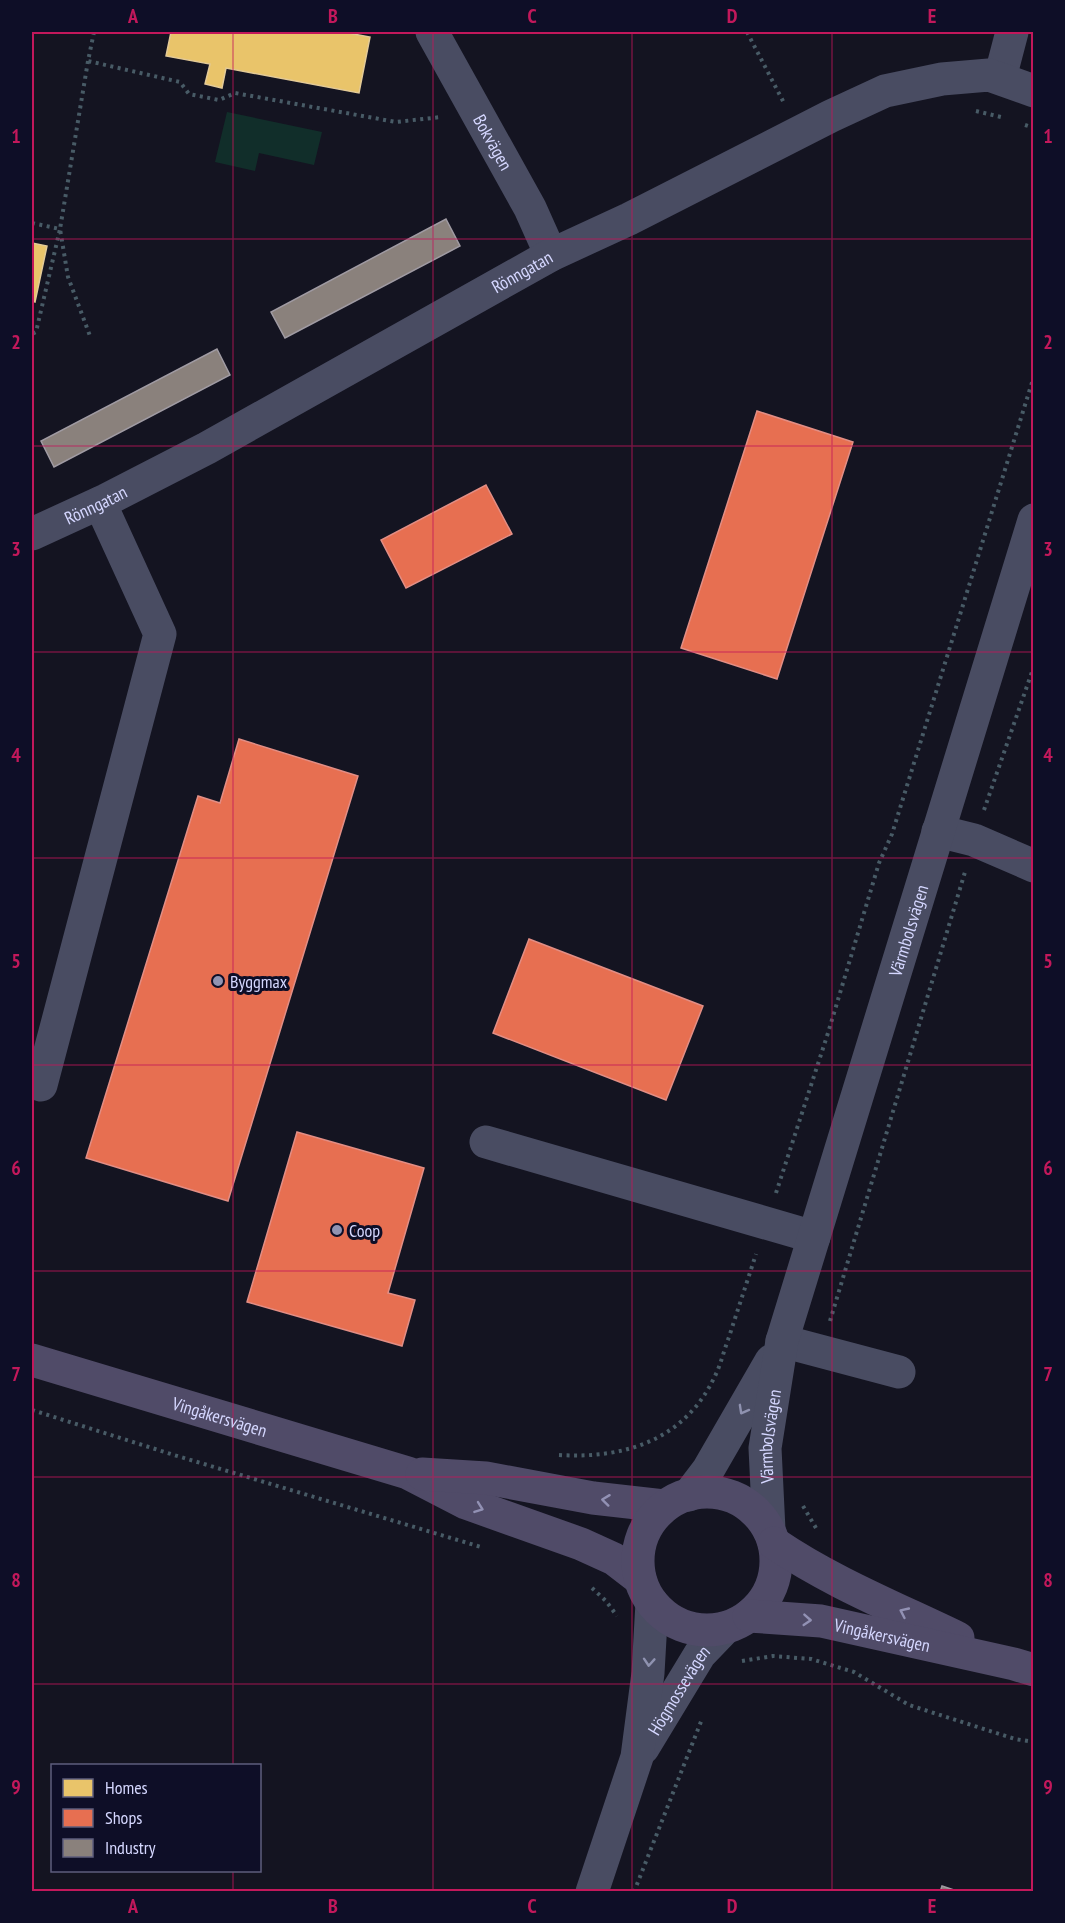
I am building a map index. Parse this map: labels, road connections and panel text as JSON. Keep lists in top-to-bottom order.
{
  "streets": {
    "main road": ["Vingåkersvägen"],
    "street": [
      "Bokvägen",
      "Rönngatan",
      "Värmbolsvägen",
      "Högmossevägen"
    ]
  },
  "crossings": [
    ["Bokvägen", "Rönngatan"],
    ["Värmbolsvägen", "Vingåkersvägen"],
    ["Värmbolsvägen", "Högmossevägen"],
    ["Vingåkersvägen", "Högmossevägen"]
  ],
  "places": ["Byggmax", "Coop"],
  "legend": ["Homes", "Shops", "Industry"],
  "grid": {
    "columns": [
      "A",
      "B",
      "C",
      "D",
      "E"
    ],
    "rows": [
      "1",
      "2",
      "3",
      "4",
      "5",
      "6",
      "7",
      "8",
      "9"
    ]
  }
}
